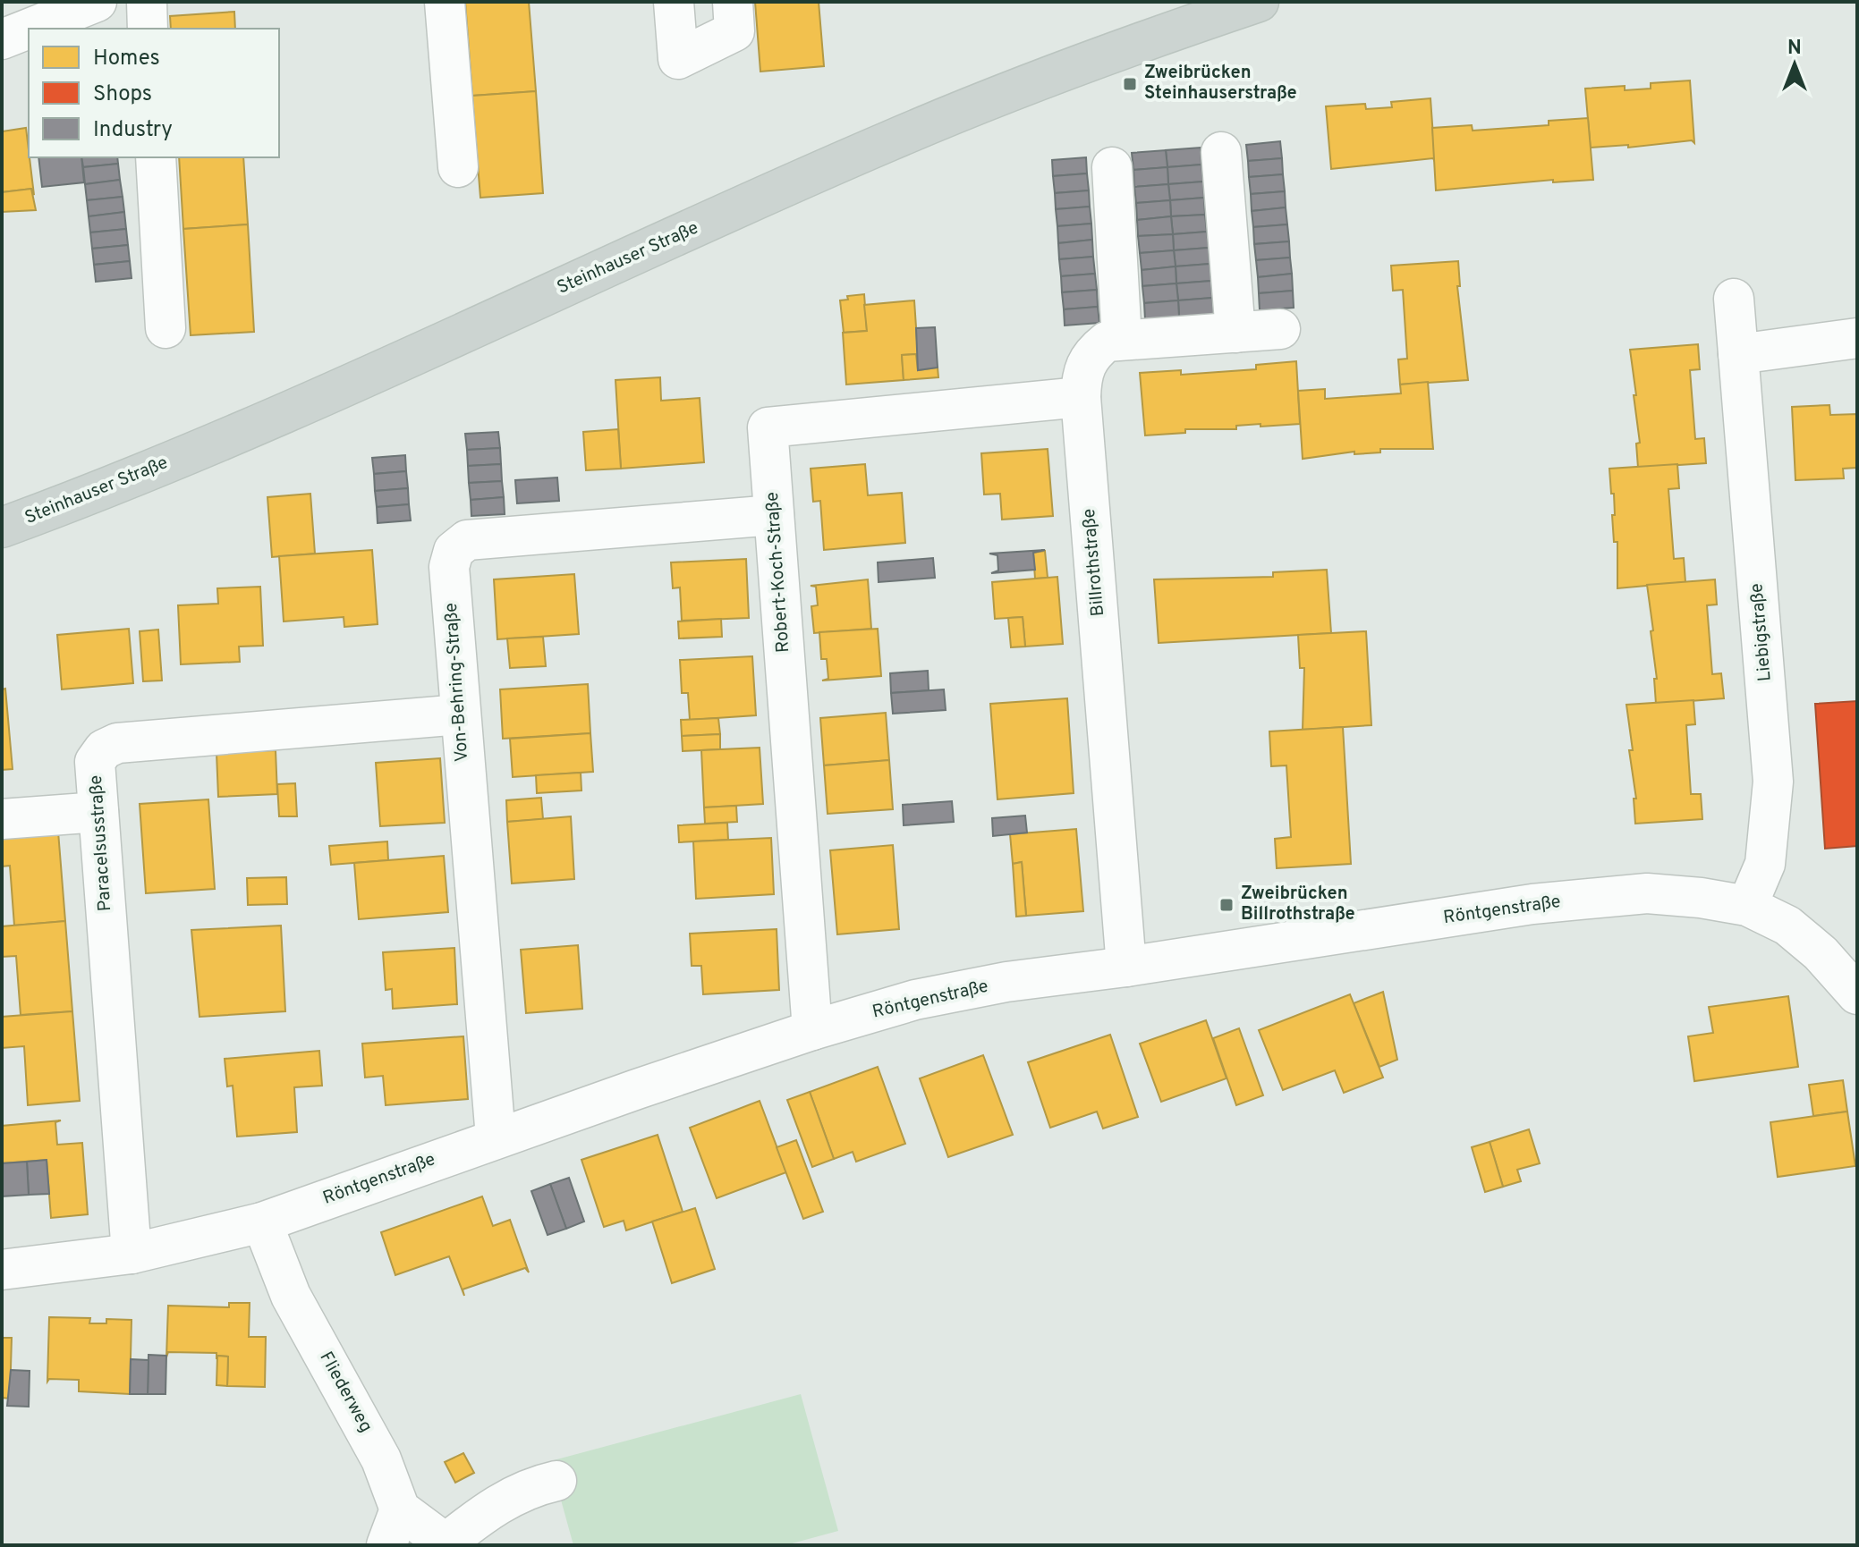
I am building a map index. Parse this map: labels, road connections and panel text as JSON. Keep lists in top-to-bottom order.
{
  "streets": {
    "main road": ["Steinhauser Straße"],
    "street": [
      "Billrothstraße",
      "Robert-Koch-Straße",
      "Liebigstraße",
      "Von-Behring-Straße",
      "Paracelsusstraße",
      "Röntgenstraße",
      "Fliederweg"
    ]
  },
  "crossings": [
    ["Billrothstraße", "Robert-Koch-Straße"],
    ["Billrothstraße", "Röntgenstraße"],
    ["Robert-Koch-Straße", "Von-Behring-Straße"],
    ["Robert-Koch-Straße", "Röntgenstraße"],
    ["Liebigstraße", "Röntgenstraße"],
    ["Von-Behring-Straße", "Paracelsusstraße"],
    ["Von-Behring-Straße", "Röntgenstraße"],
    ["Paracelsusstraße", "Röntgenstraße"],
    ["Röntgenstraße", "Fliederweg"]
  ],
  "places": {
    "transit": ["Zweibrücken Steinhauserstraße", "Zweibrücken Billrothstraße"]
  },
  "legend": ["Homes", "Shops", "Industry"],
  "north": "top"
}
